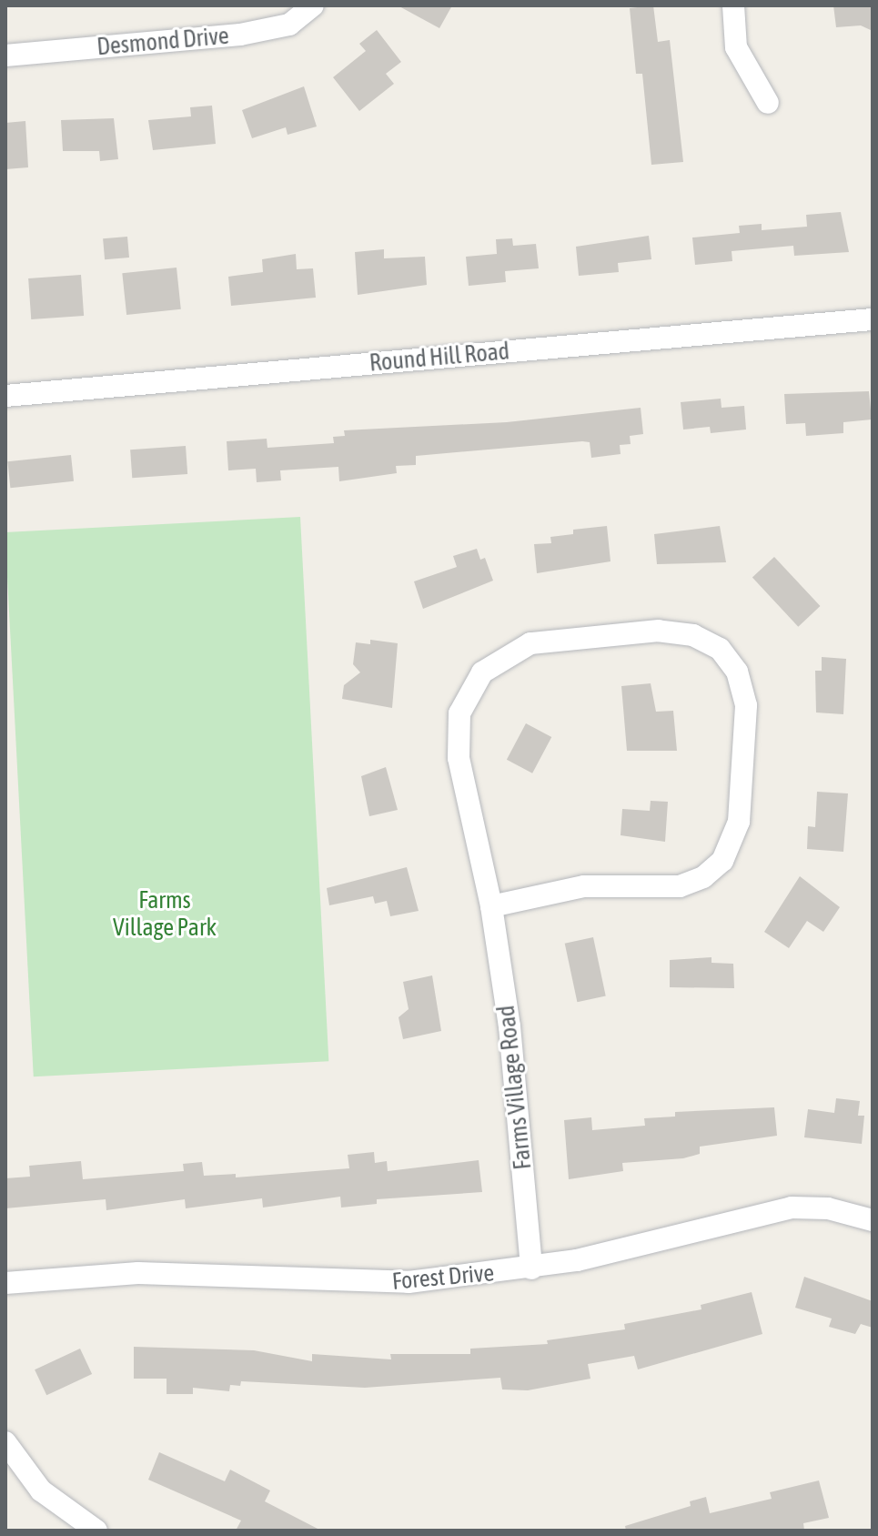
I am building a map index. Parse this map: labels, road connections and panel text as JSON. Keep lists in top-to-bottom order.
{
  "streets": {
    "street": [
      "Desmond Drive",
      "Round Hill Road",
      "Farms Village Road",
      "Forest Drive"
    ]
  },
  "crossings": [
    ["Farms Village Road", "Forest Drive"]
  ],
  "parks": ["Farms Village Park"]
}
